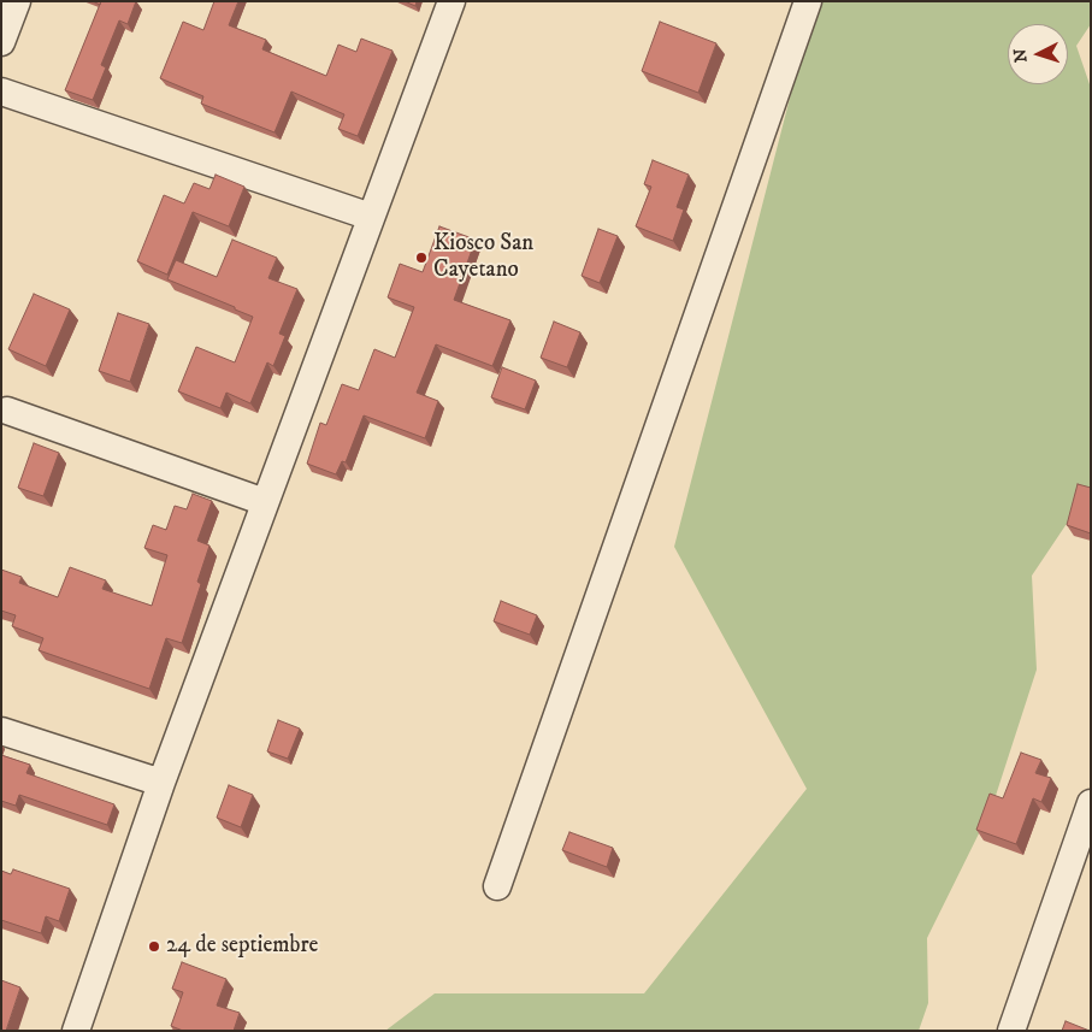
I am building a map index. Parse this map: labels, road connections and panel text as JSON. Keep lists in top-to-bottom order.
{
  "places": ["Kiosco San Cayetano", "24 de septiembre"],
  "north": "left"
}
